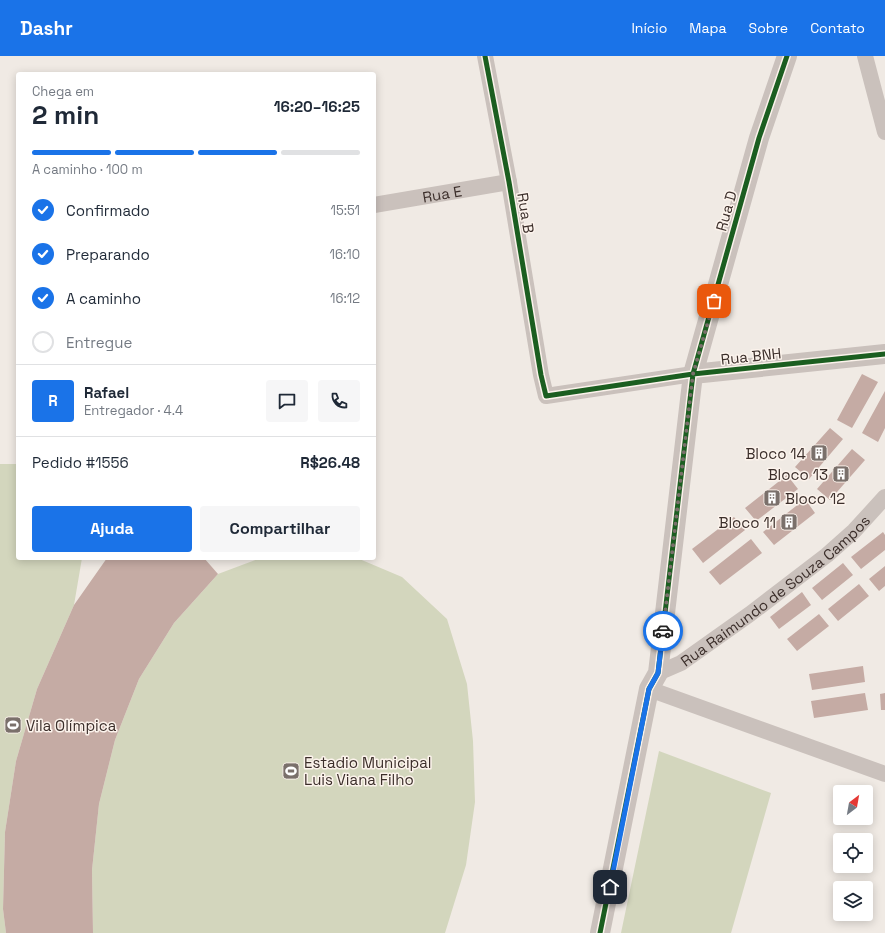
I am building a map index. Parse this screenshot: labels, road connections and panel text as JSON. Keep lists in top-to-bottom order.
{
  "streets": {
    "street": [
      "Rua E",
      "Rua D",
      "Rua B",
      "Rua BNH",
      "Rua Raimundo de Souza Campos"
    ]
  },
  "crossings": [
    ["Rua E", "Rua B"],
    ["Rua D", "Rua BNH"],
    ["Rua D", "Rua Raimundo de Souza Campos"],
    ["Rua B", "Rua BNH"]
  ],
  "places": {
    "building": [
      "Bloco 14",
      "Bloco 13",
      "Bloco 12",
      "Bloco 11"
    ],
    "sports": ["Vila Olímpica", "Estadio Municipal Luis Viana Filho"]
  },
  "north": "top right",
  "page": {
    "header": "Dashr",
    "nav": [
      "Início",
      "Mapa",
      "Sobre",
      "Contato"
    ],
    "heading": ["2 min", "Chega em", "16:20–16:25"],
    "panel": [
      "Rafael",
      "Entregador · 4.4",
      "Pedido #1556",
      "R$26.48"
    ],
    "bar": "A caminho · 100 m",
    "list": [
      ["Confirmado", "15:51"],
      ["Preparando", "16:10"],
      ["A caminho", "16:12"],
      "Entregue"
    ],
    "round": "R",
    "buttons": ["Ajuda", "Compartilhar"]
  }
}
